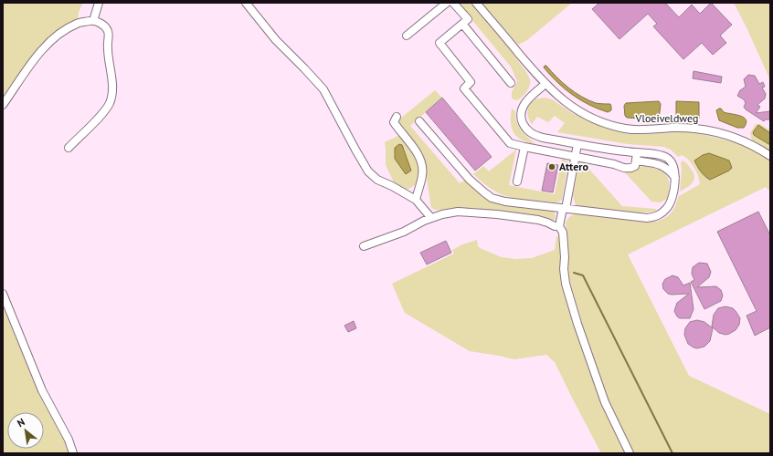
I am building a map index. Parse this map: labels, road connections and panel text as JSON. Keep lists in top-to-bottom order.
{
  "streets": {
    "street": ["Vloeiveldweg"]
  },
  "places": ["Attero"],
  "north": "top left"
}
